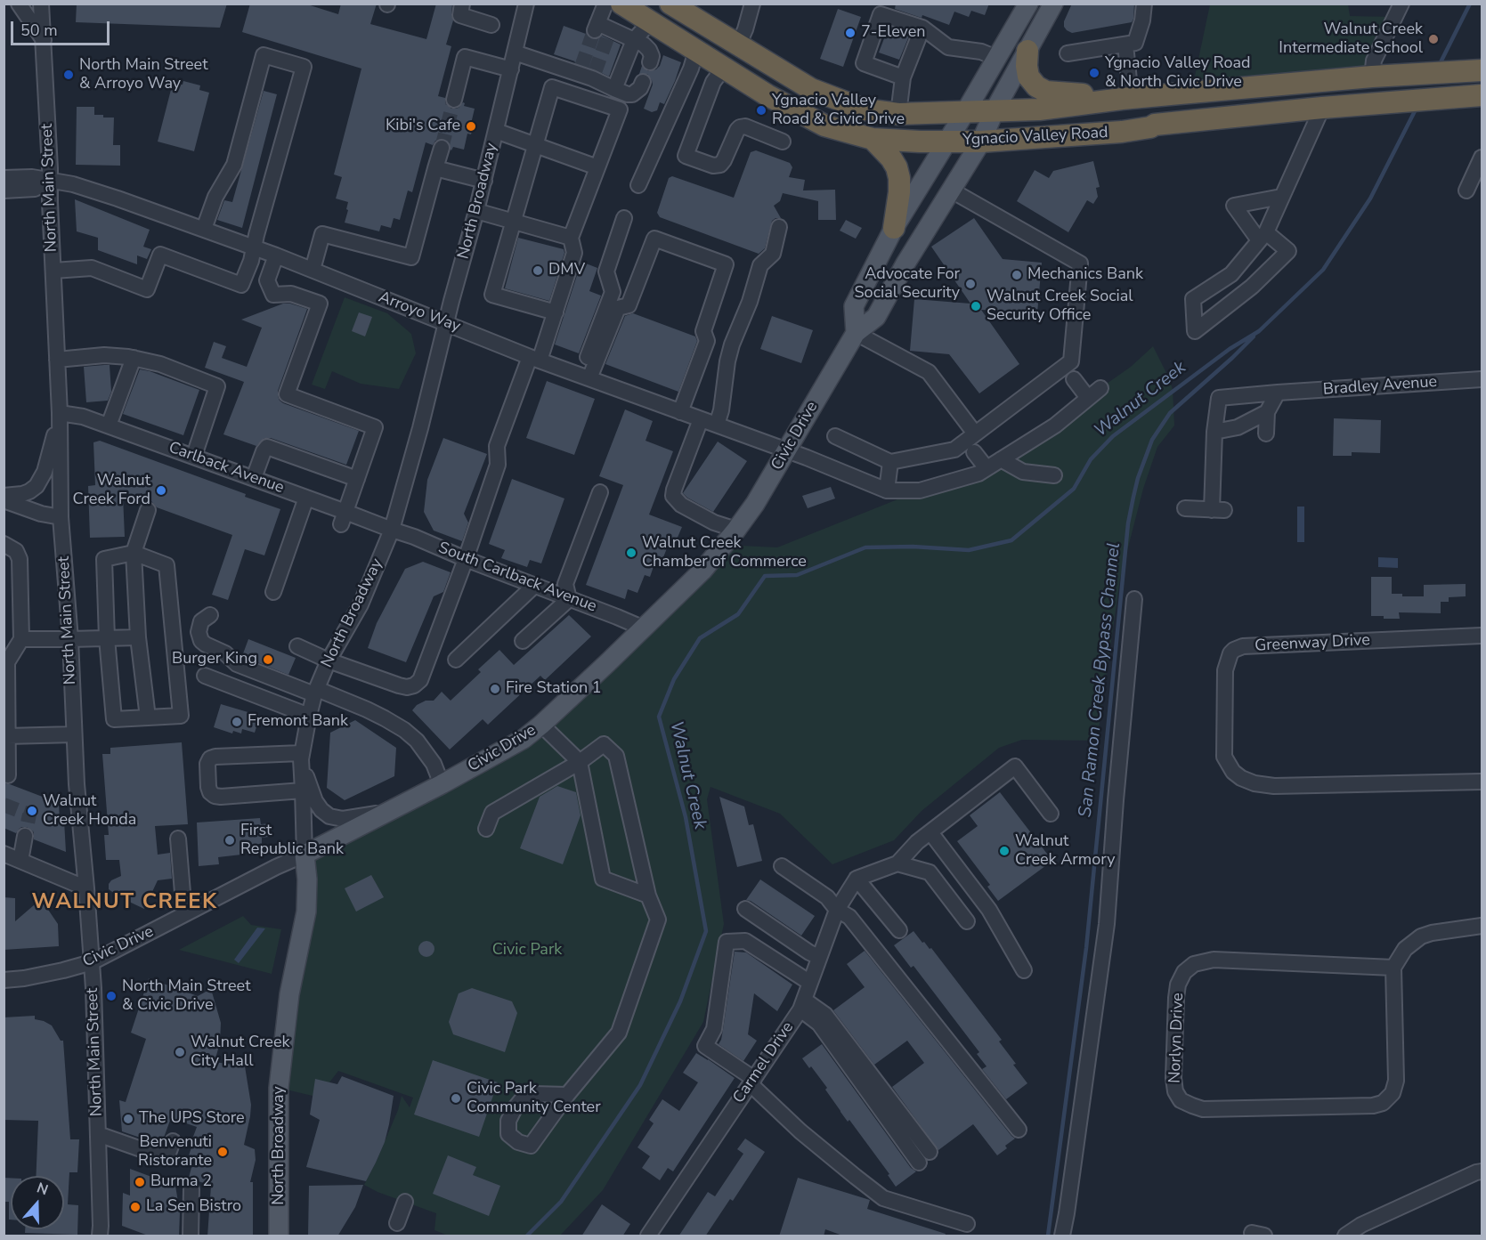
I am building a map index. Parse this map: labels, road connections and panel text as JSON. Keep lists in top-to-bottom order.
{
  "streets": {
    "highway": ["Ygnacio Valley Road"],
    "main road": ["North Broadway", "Civic Drive"],
    "street": [
      "North Main Street",
      "Arroyo Way",
      "Bradley Avenue",
      "Carlback Avenue",
      "South Carlback Avenue",
      "Greenway Drive",
      "Norlyn Drive",
      "Carmel Drive"
    ]
  },
  "crossings": [
    ["Ygnacio Valley Road", "Civic Drive"],
    ["North Main Street", "Arroyo Way"],
    ["North Main Street", "Civic Drive"],
    ["North Main Street", "Carlback Avenue"],
    ["North Broadway", "Arroyo Way"],
    ["North Broadway", "Civic Drive"],
    ["North Broadway", "Carlback Avenue"],
    ["North Broadway", "South Carlback Avenue"],
    ["Arroyo Way", "Civic Drive"],
    ["Civic Drive", "South Carlback Avenue"],
    ["Carlback Avenue", "South Carlback Avenue"]
  ],
  "districts": ["WALNUT CREEK"],
  "water": ["Walnut Creek", "San Ramon Creek Bypass Channel"],
  "parks": ["Civic Park"],
  "places": [
    "7-Eleven",
    "Walnut Creek Intermediate School",
    "Ygnacio Valley Road & North Civic Drive",
    "North Main Street & Arroyo Way",
    "Ygnacio Valley Road & Civic Drive",
    "Kibi's Cafe",
    "DMV",
    "Mechanics Bank",
    "Advocate For Social Security",
    "Walnut Creek Social Security Office",
    "Walnut Creek Ford",
    "Walnut Creek Chamber of Commerce",
    "Burger King",
    "Fire Station 1",
    "Fremont Bank",
    "Walnut Creek Honda",
    "First Republic Bank",
    "Walnut Creek Armory",
    "North Main Street & Civic Drive",
    "Walnut Creek City Hall",
    "Civic Park Community Center",
    "The UPS Store",
    "Benvenuti Ristorante",
    "Burma 2",
    "La Sen Bistro"
  ],
  "scale_bar": "50 m",
  "north": "top"
}
